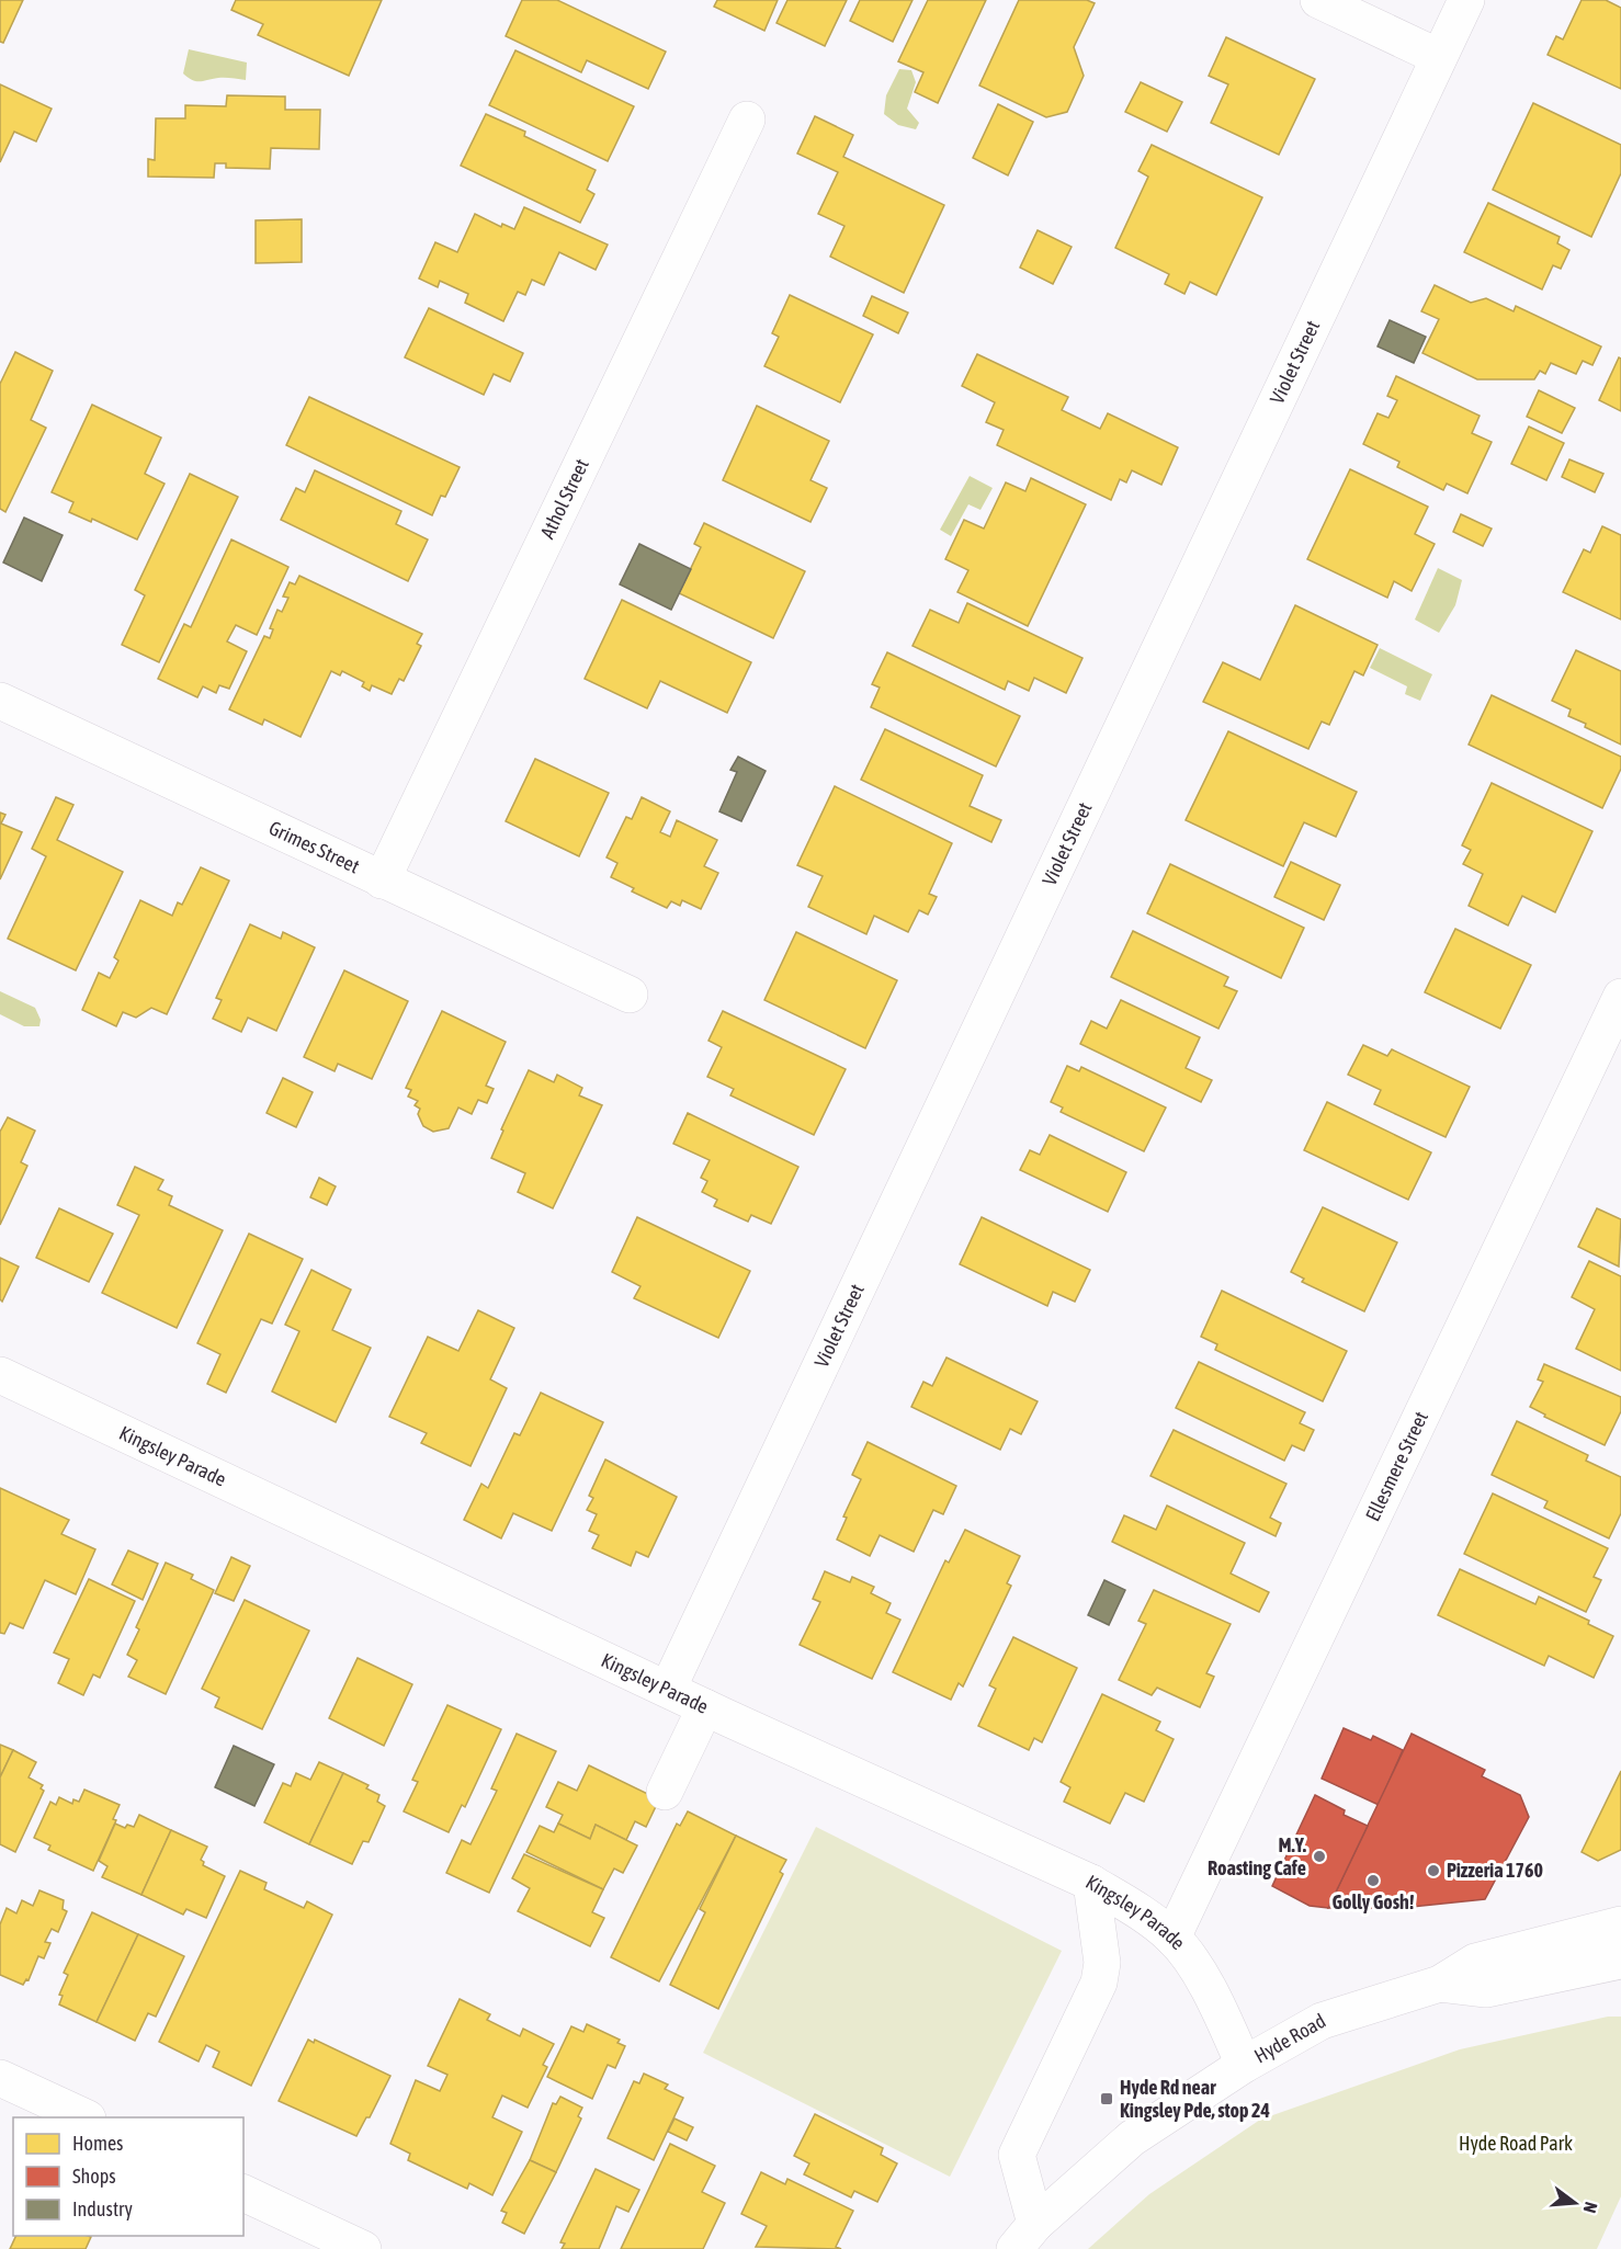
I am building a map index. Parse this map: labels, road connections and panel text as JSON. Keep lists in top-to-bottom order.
{
  "streets": {
    "street": [
      "Violet Street",
      "Athol Street",
      "Grimes Street",
      "Kingsley Parade",
      "Ellesmere Street",
      "Hyde Road"
    ]
  },
  "crossings": [
    ["Violet Street", "Kingsley Parade"],
    ["Athol Street", "Grimes Street"],
    ["Kingsley Parade", "Ellesmere Street"],
    ["Kingsley Parade", "Hyde Road"]
  ],
  "parks": ["Hyde Road Park"],
  "places": {
    "other": ["M.Y. Roasting Cafe", "Pizzeria 1760", "Golly Gosh!"],
    "transit": ["Hyde Rd near Kingsley Pde, stop 24"]
  },
  "legend": ["Homes", "Shops", "Industry"],
  "north": "right"
}
